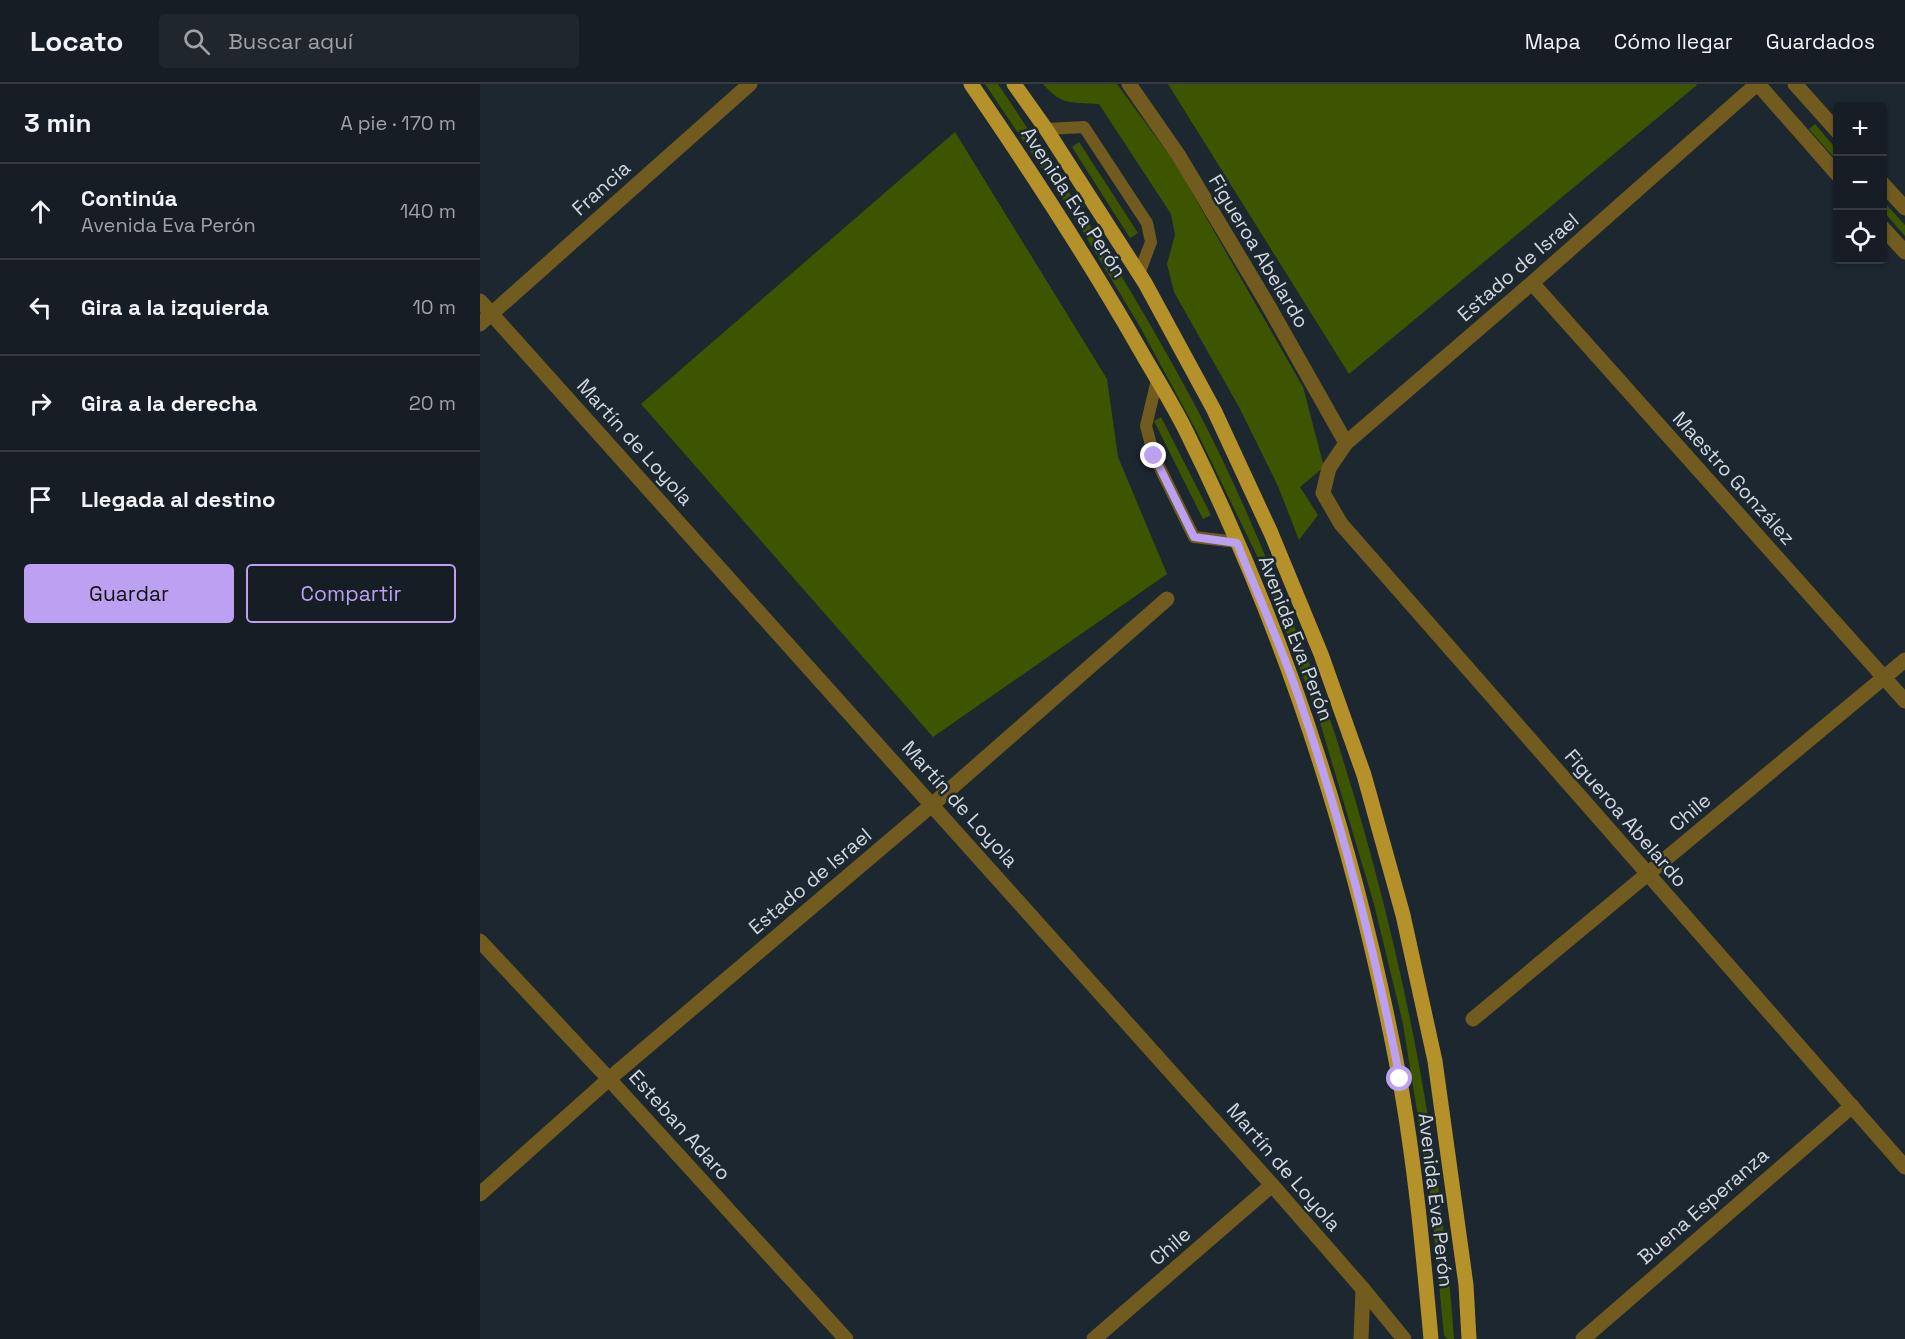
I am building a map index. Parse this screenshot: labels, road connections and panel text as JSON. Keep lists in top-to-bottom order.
{
  "streets": {
    "main road": ["Avenida Eva Perón"],
    "street": [
      "Francia",
      "Figueroa Abelardo",
      "Estado de Israel",
      "Martín de Loyola",
      "Maestro González",
      "Chile",
      "Esteban Adaro",
      "Buena Esperanza"
    ]
  },
  "crossings": [
    ["Francia", "Martín de Loyola"],
    ["Figueroa Abelardo", "Estado de Israel"],
    ["Figueroa Abelardo", "Chile"],
    ["Figueroa Abelardo", "Buena Esperanza"],
    ["Estado de Israel", "Martín de Loyola"],
    ["Estado de Israel", "Maestro González"],
    ["Estado de Israel", "Esteban Adaro"],
    ["Martín de Loyola", "Chile"],
    ["Maestro González", "Chile"]
  ],
  "page": {
    "header": "Locato",
    "search": "Buscar aquí",
    "nav": ["Mapa", "Cómo llegar", "Guardados"],
    "heading": ["3 min", "A pie · 170 m"],
    "map_buttons": ["+", "−"],
    "list": [
      ["Continúa", "Avenida Eva Perón", "140 m"],
      ["Gira a la izquierda", "10 m"],
      ["Gira a la derecha", "20 m"],
      "Llegada al destino"
    ],
    "buttons": ["Guardar", "Compartir"]
  }
}
